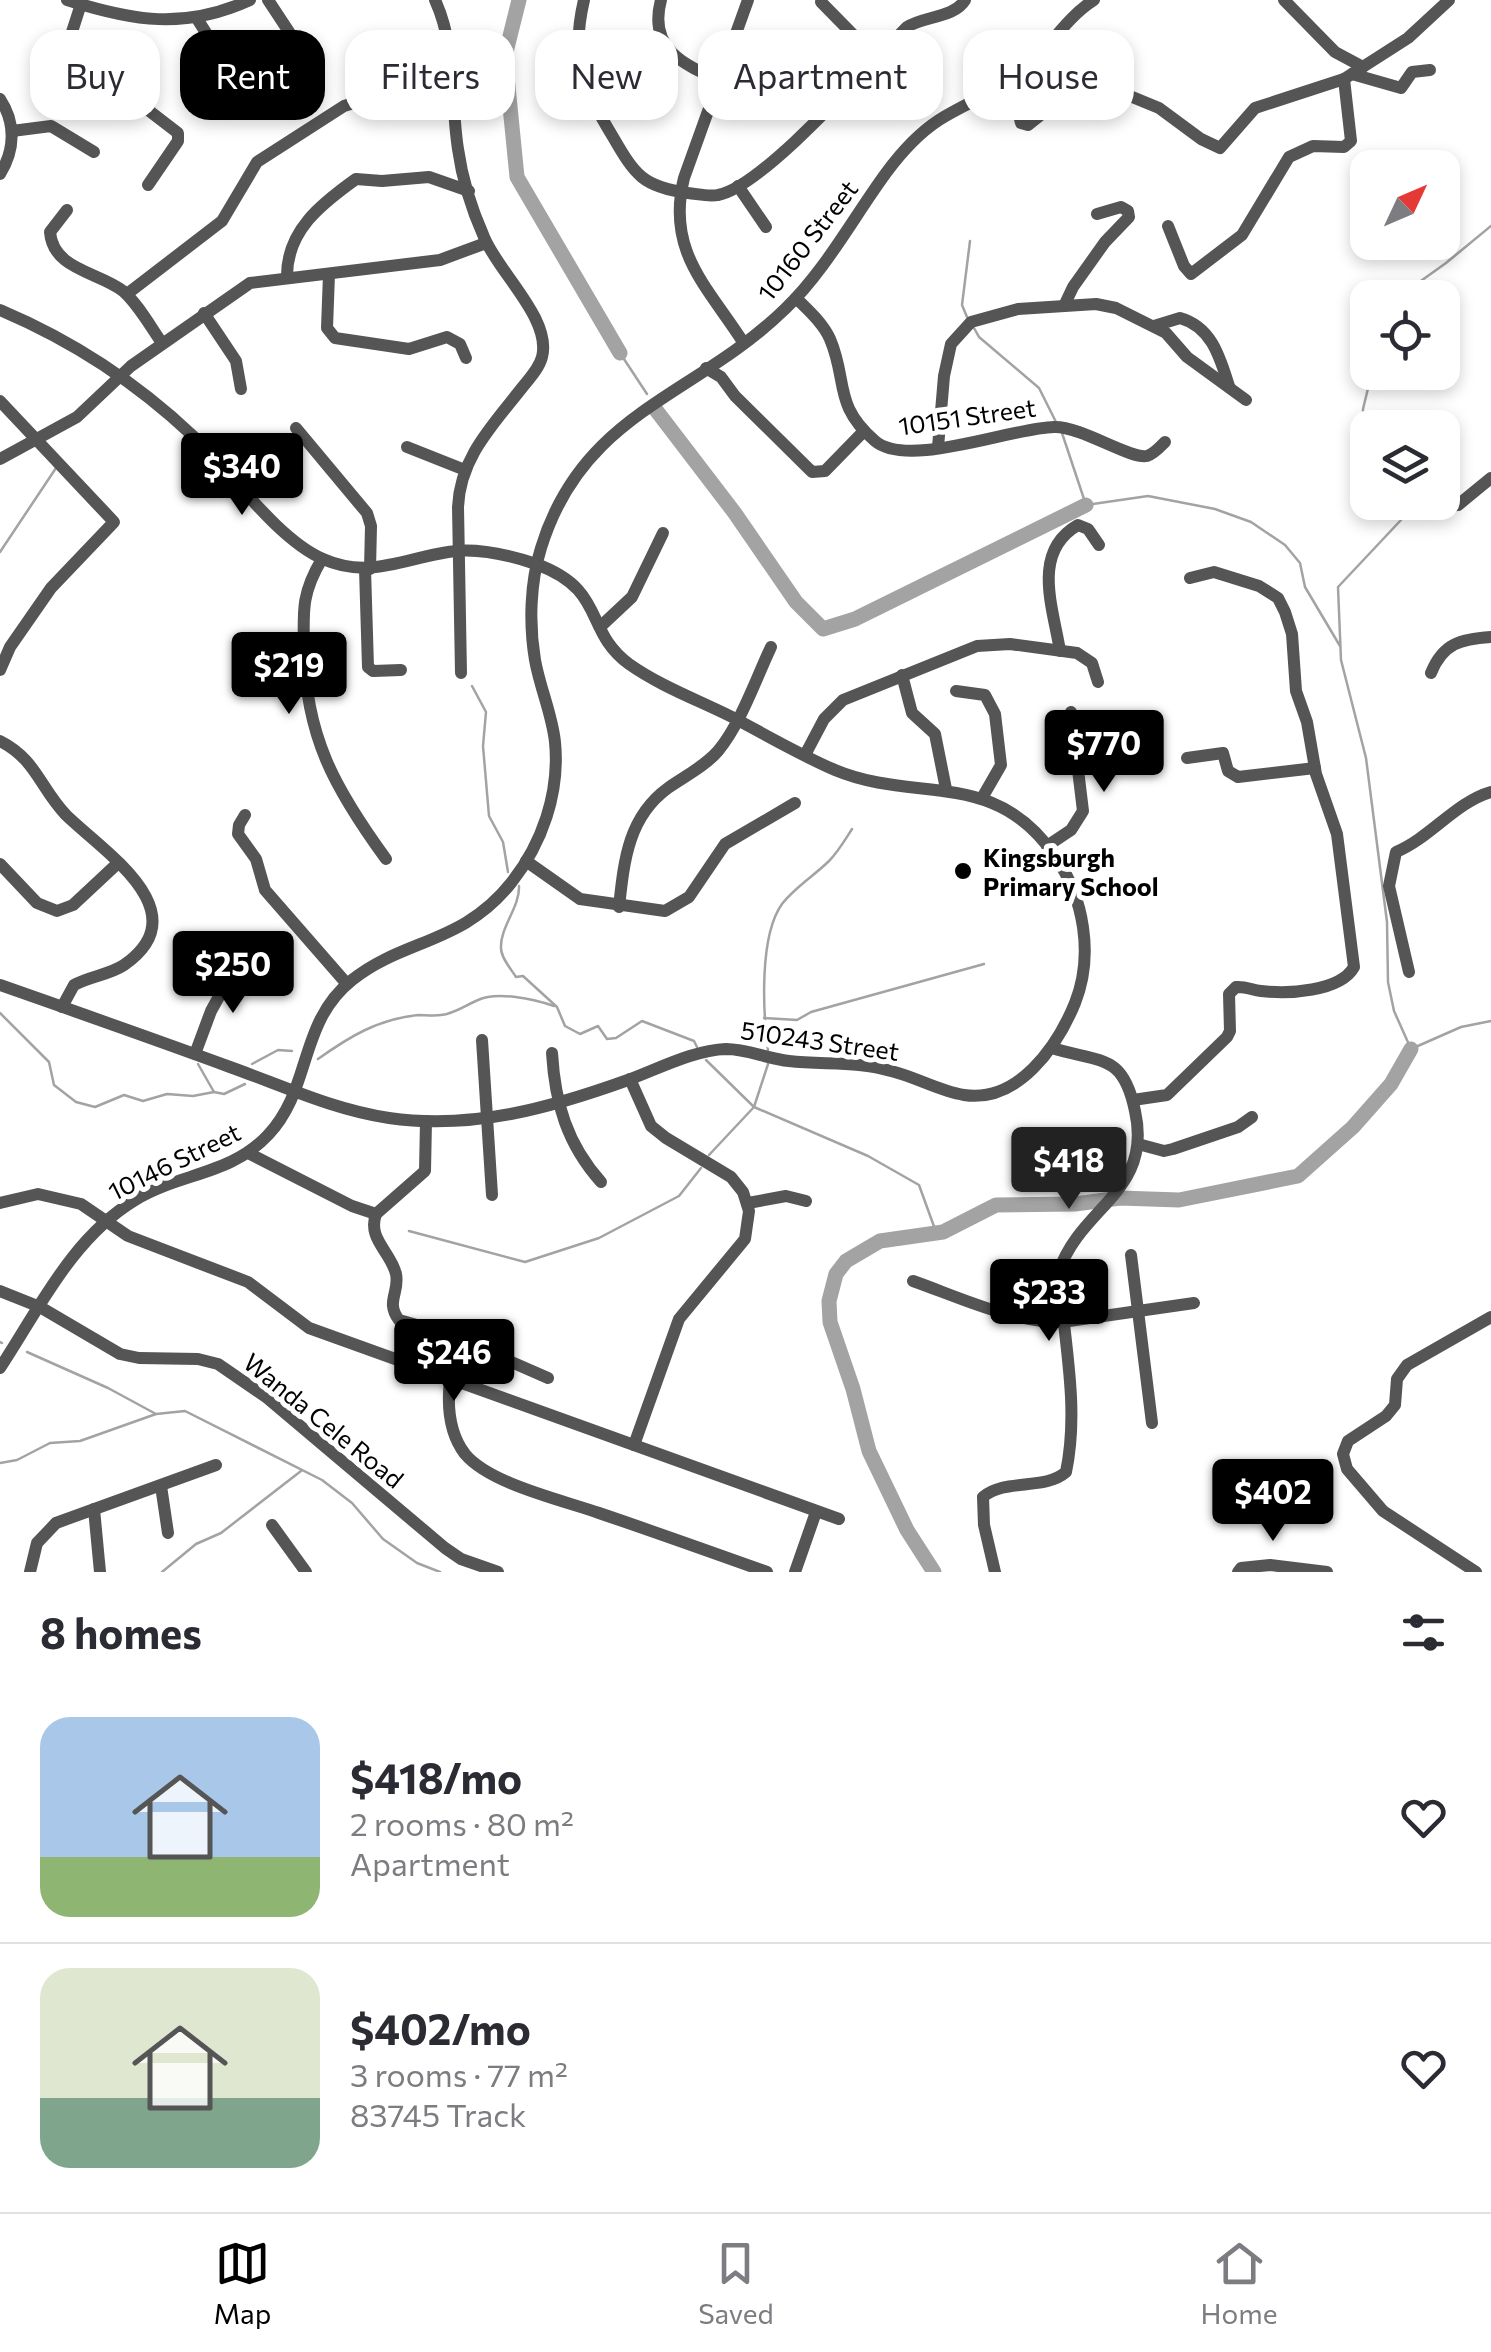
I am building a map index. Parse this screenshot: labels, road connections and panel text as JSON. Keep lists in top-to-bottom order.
{
  "streets": {
    "street": [
      "10160 Street",
      "10151 Street",
      "510243 Street",
      "10146 Street",
      "Wanda Cele Road"
    ]
  },
  "crossings": [
    ["10160 Street", "10151 Street"],
    ["10160 Street", "510243 Street"],
    ["10160 Street", "10146 Street"],
    ["510243 Street", "10146 Street"],
    ["10146 Street", "Wanda Cele Road"]
  ],
  "places": ["Kingsburgh Primary School"],
  "north": "top right",
  "page": {
    "chip": [
      "Buy",
      "Rent",
      "Filters",
      "New",
      "Apartment",
      "House"
    ],
    "price": [
      "$340",
      "$219",
      "$770",
      "$250",
      "$418",
      "$233",
      "$246",
      "$402"
    ],
    "heading": "8 homes",
    "list": [
      {
        "name": "$418/mo",
        "note": "2 rooms · 80 m² · Apartment"
      },
      {
        "name": "$402/mo",
        "note": "3 rooms · 77 m² · 83745 Track"
      }
    ],
    "tabs": ["Map", "Saved", "Home"]
  }
}
